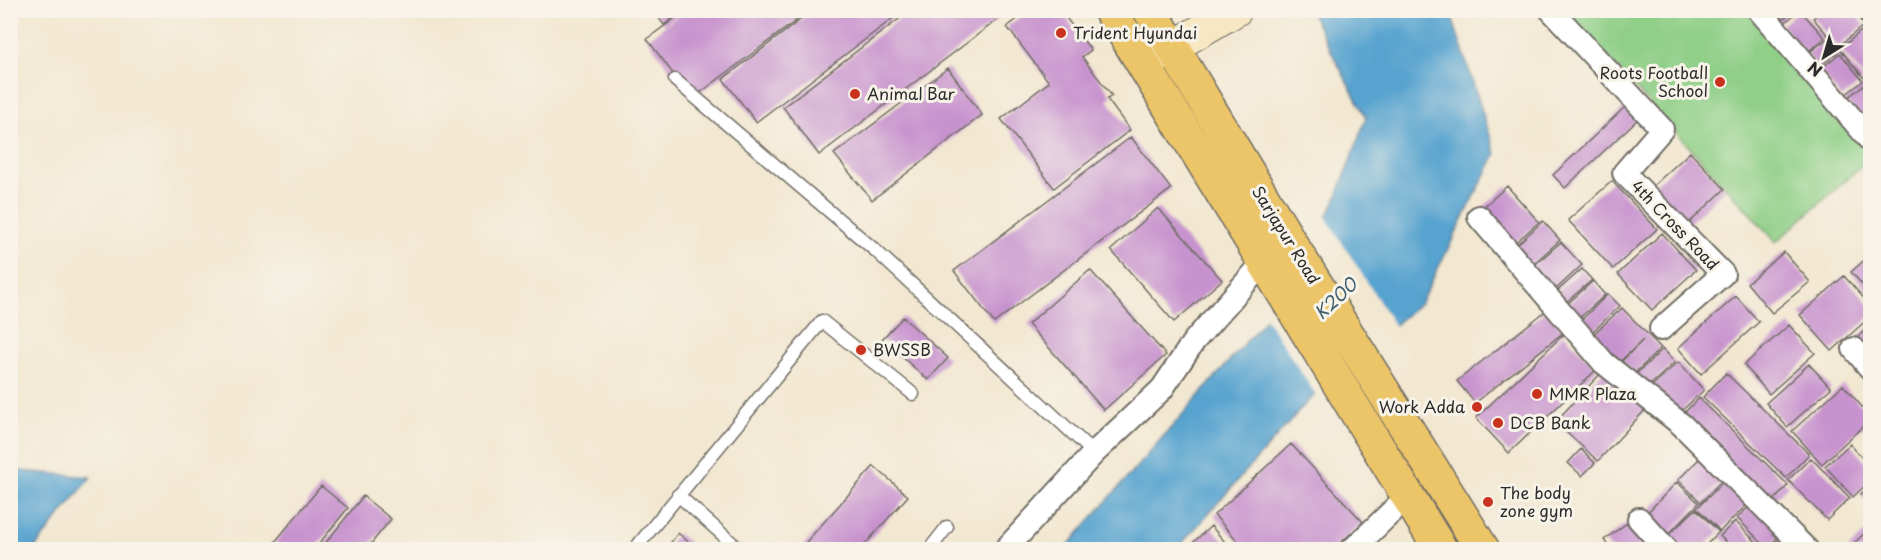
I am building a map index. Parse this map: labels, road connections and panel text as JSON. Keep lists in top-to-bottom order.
{
  "streets": {
    "main road": ["Sarjapur Road"],
    "street": ["4th Cross Road"]
  },
  "water": ["K200"],
  "places": [
    "Trident Hyundai",
    "Roots Football School",
    "Animal Bar",
    "BWSSB",
    "MMR Plaza",
    "Work Adda",
    "DCB Bank",
    "The body zone gym"
  ],
  "north": "bottom left"
}
